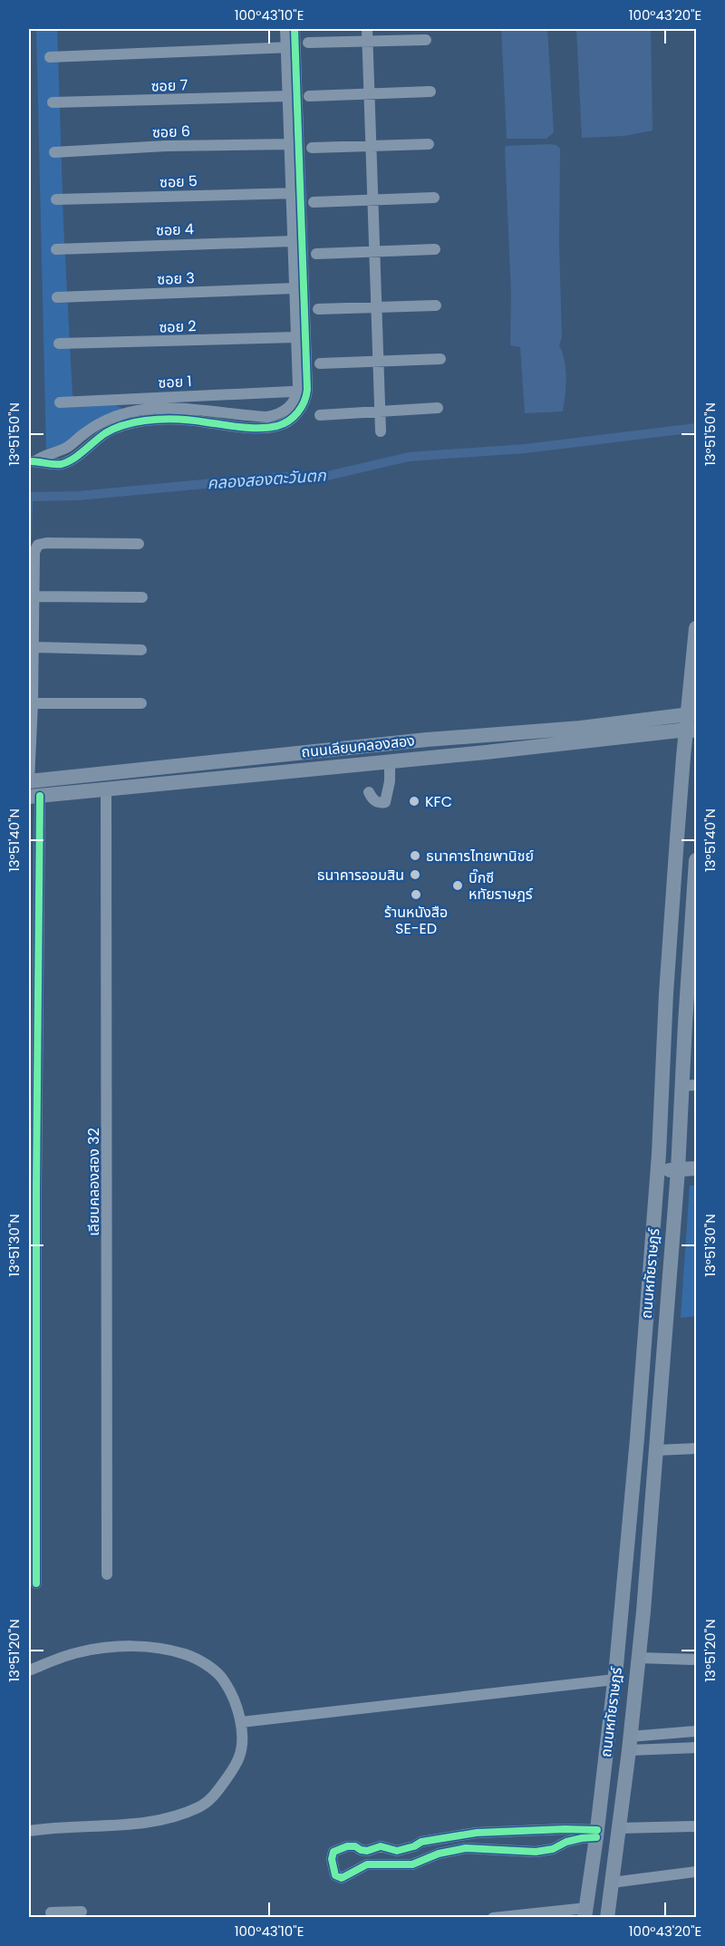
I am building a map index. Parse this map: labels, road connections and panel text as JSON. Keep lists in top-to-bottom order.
{
  "streets": {
    "main road": ["ถนนเลียบคลองสอง", "ถนนหทัยราษฎร์"],
    "street": [
      "ซอย 7",
      "ซอย 6",
      "ซอย 5",
      "ซอย 4",
      "ซอย 3",
      "ซอย 2",
      "ซอย 1",
      "เลียบคลองสอง 32"
    ]
  },
  "crossings": [
    ["ถนนเลียบคลองสอง", "เลียบคลองสอง 32"],
    ["ถนนเลียบคลองสอง", "ถนนหทัยราษฎร์"]
  ],
  "water": ["คลองสองตะวันตก"],
  "places": [
    "KFC",
    "ธนาคารไทยพานิชย์",
    "ธนาคารออมสิน",
    "บิ๊กซี หทัยราษฎร์",
    "ร้านหนังสือ SE-ED"
  ],
  "coordinates": [
    "100°43'10\"E",
    "100°43'20\"E",
    "13°51'50\"N",
    "13°51'40\"N",
    "13°51'30\"N",
    "13°51'20\"N"
  ]
}
